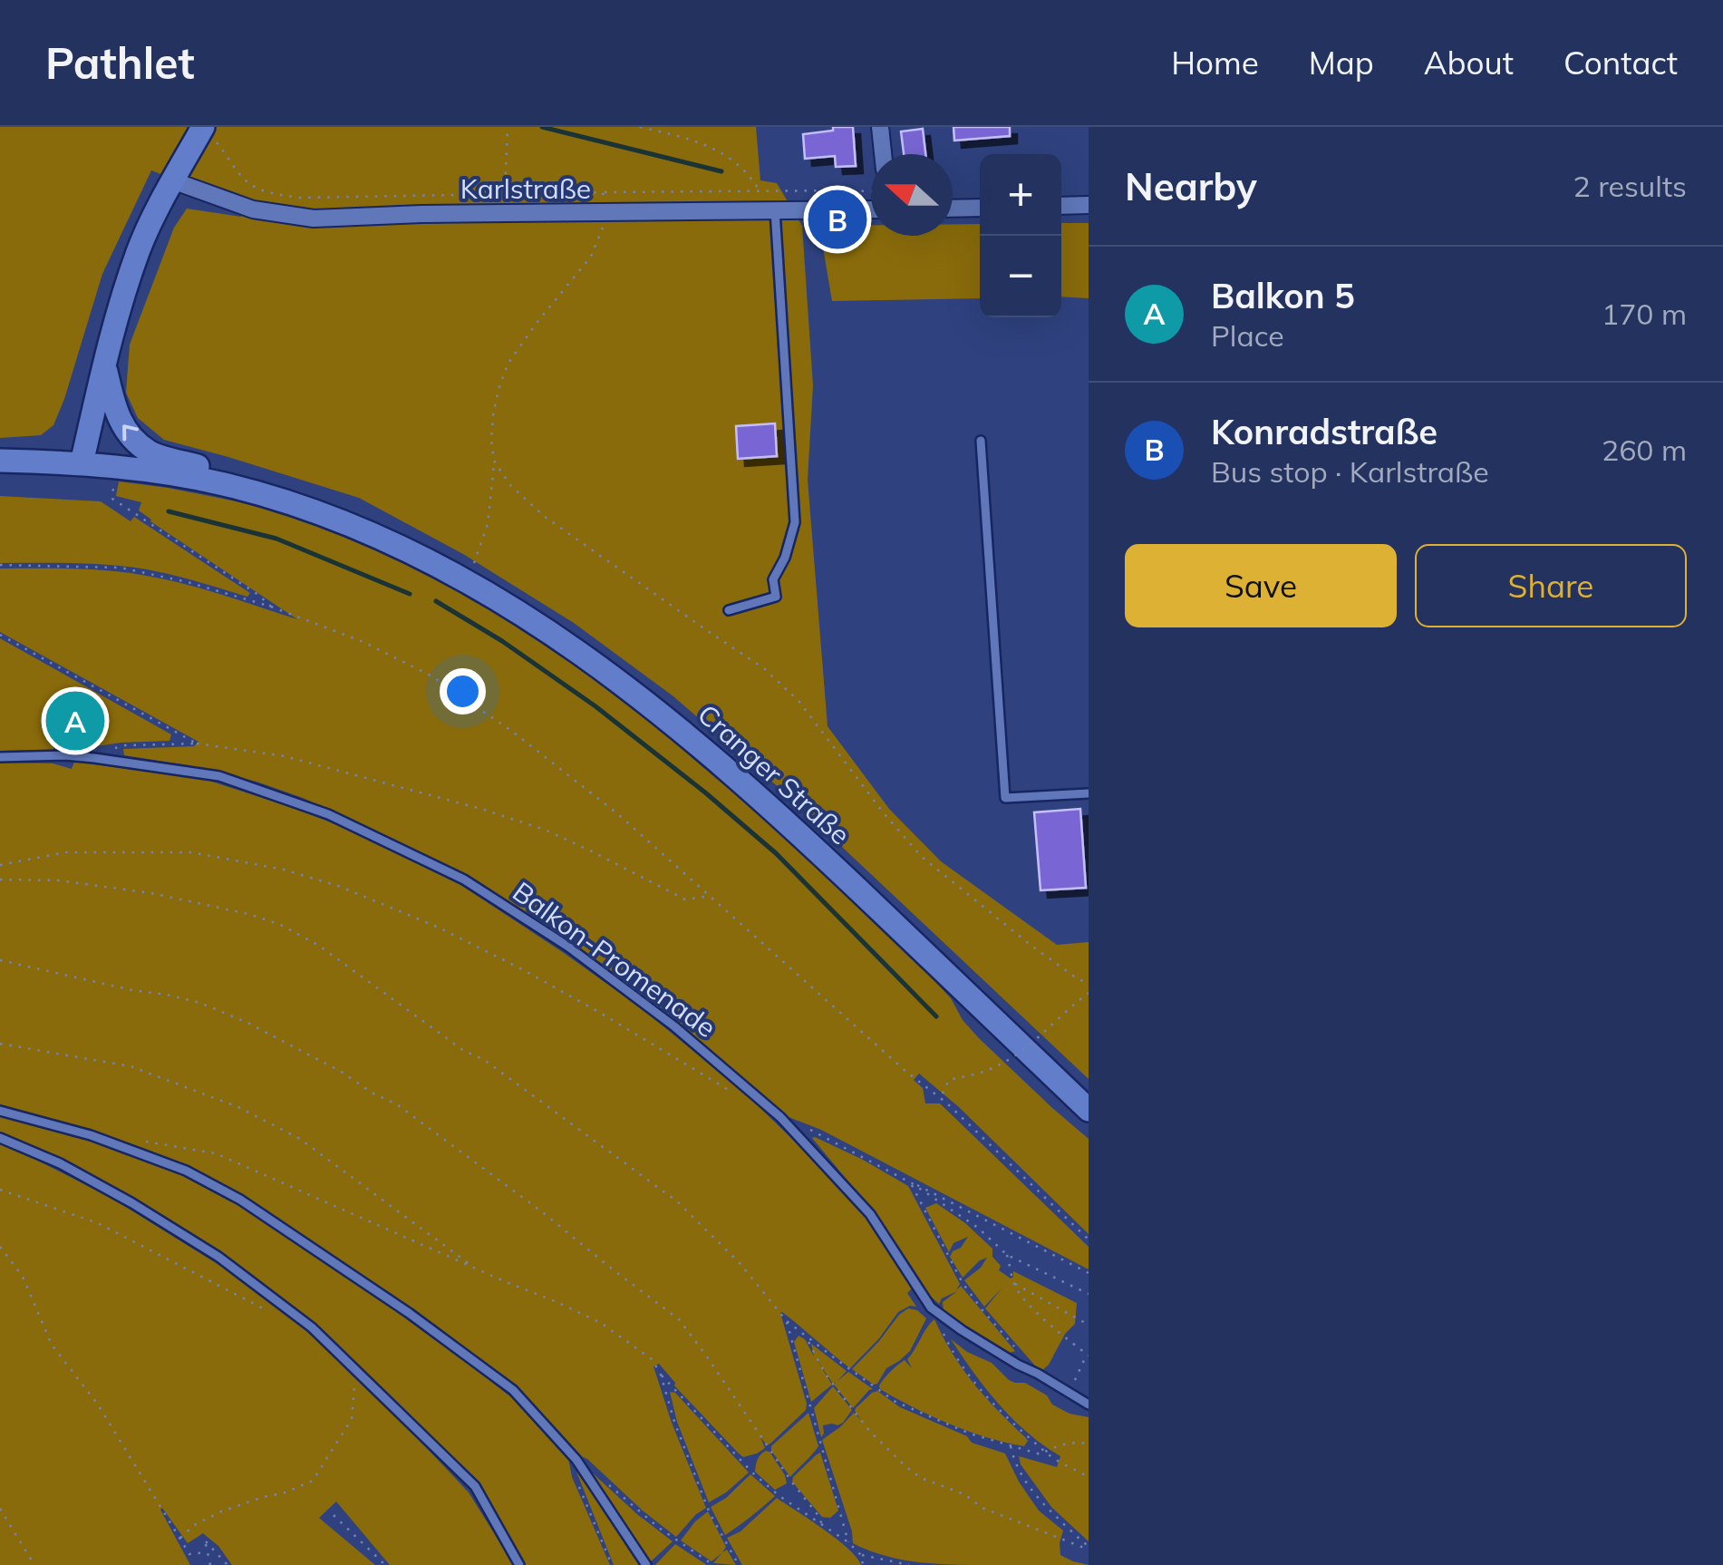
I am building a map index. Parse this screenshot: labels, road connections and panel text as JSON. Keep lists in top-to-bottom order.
{
  "streets": {
    "main road": ["Cranger Straße"],
    "street": ["Karlstraße"],
    "lane": ["Balkon-Promenade"]
  },
  "north": "left",
  "page": {
    "header": "Pathlet",
    "nav": [
      "Home",
      "Map",
      "About",
      "Contact"
    ],
    "heading": ["Nearby", "2 results"],
    "map_buttons": ["+", "−"],
    "pins": ["B", "A"],
    "list": [
      {
        "mark": "A",
        "name": "Balkon 5",
        "note": "Place",
        "value": "170 m"
      },
      {
        "mark": "B",
        "name": "Konradstraße",
        "note": "Bus stop · Karlstraße",
        "value": "260 m"
      }
    ],
    "buttons": ["Save", "Share"]
  }
}
